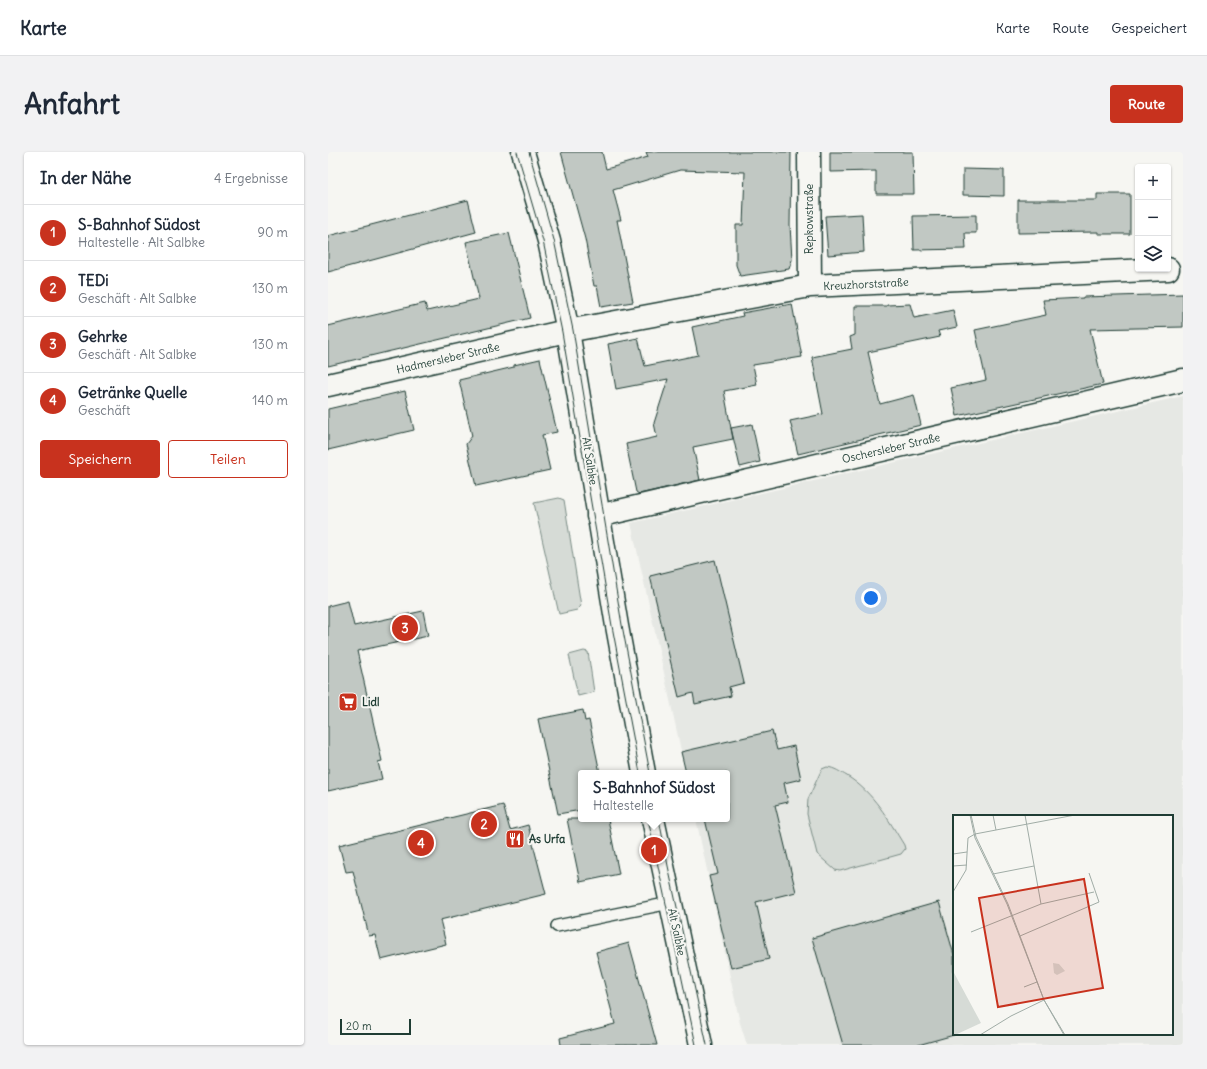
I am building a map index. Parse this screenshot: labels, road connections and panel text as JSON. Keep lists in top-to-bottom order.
{
  "streets": {
    "street": [
      "Repkowstraße",
      "Kreuzhorststraße",
      "Hadmersleber Straße",
      "Oschersleber Straße",
      "Alt Salbke"
    ]
  },
  "crossings": [
    ["Repkowstraße", "Kreuzhorststraße"],
    ["Kreuzhorststraße", "Hadmersleber Straße"],
    ["Kreuzhorststraße", "Alt Salbke"],
    ["Hadmersleber Straße", "Alt Salbke"],
    ["Oschersleber Straße", "Alt Salbke"]
  ],
  "places": {
    "supermarket": ["Lidl"],
    "restaurant": ["As Urfa"]
  },
  "scale_bar": "20 m",
  "page": {
    "header": "Karte",
    "nav": ["Karte", "Route", "Gespeichert"],
    "buttons": [
      "Route",
      ["Speichern", "Teilen"]
    ],
    "title": "Anfahrt",
    "heading": ["In der Nähe", "4 Ergebnisse"],
    "map_buttons": ["+", "−"],
    "list": [
      {
        "mark": "1",
        "name": "S-Bahnhof Südost",
        "note": "Haltestelle · Alt Salbke",
        "value": "90 m"
      },
      {
        "mark": "2",
        "name": "TEDi",
        "note": "Geschäft · Alt Salbke",
        "value": "130 m"
      },
      {
        "mark": "3",
        "name": "Gehrke",
        "note": "Geschäft · Alt Salbke",
        "value": "130 m"
      },
      {
        "mark": "4",
        "name": "Getränke Quelle",
        "note": "Geschäft",
        "value": "140 m"
      }
    ],
    "pins": [
      "3",
      "2",
      "4",
      "1"
    ],
    "popup": ["S-Bahnhof Südost", "Haltestelle"],
    "scale": "20 m"
  }
}
